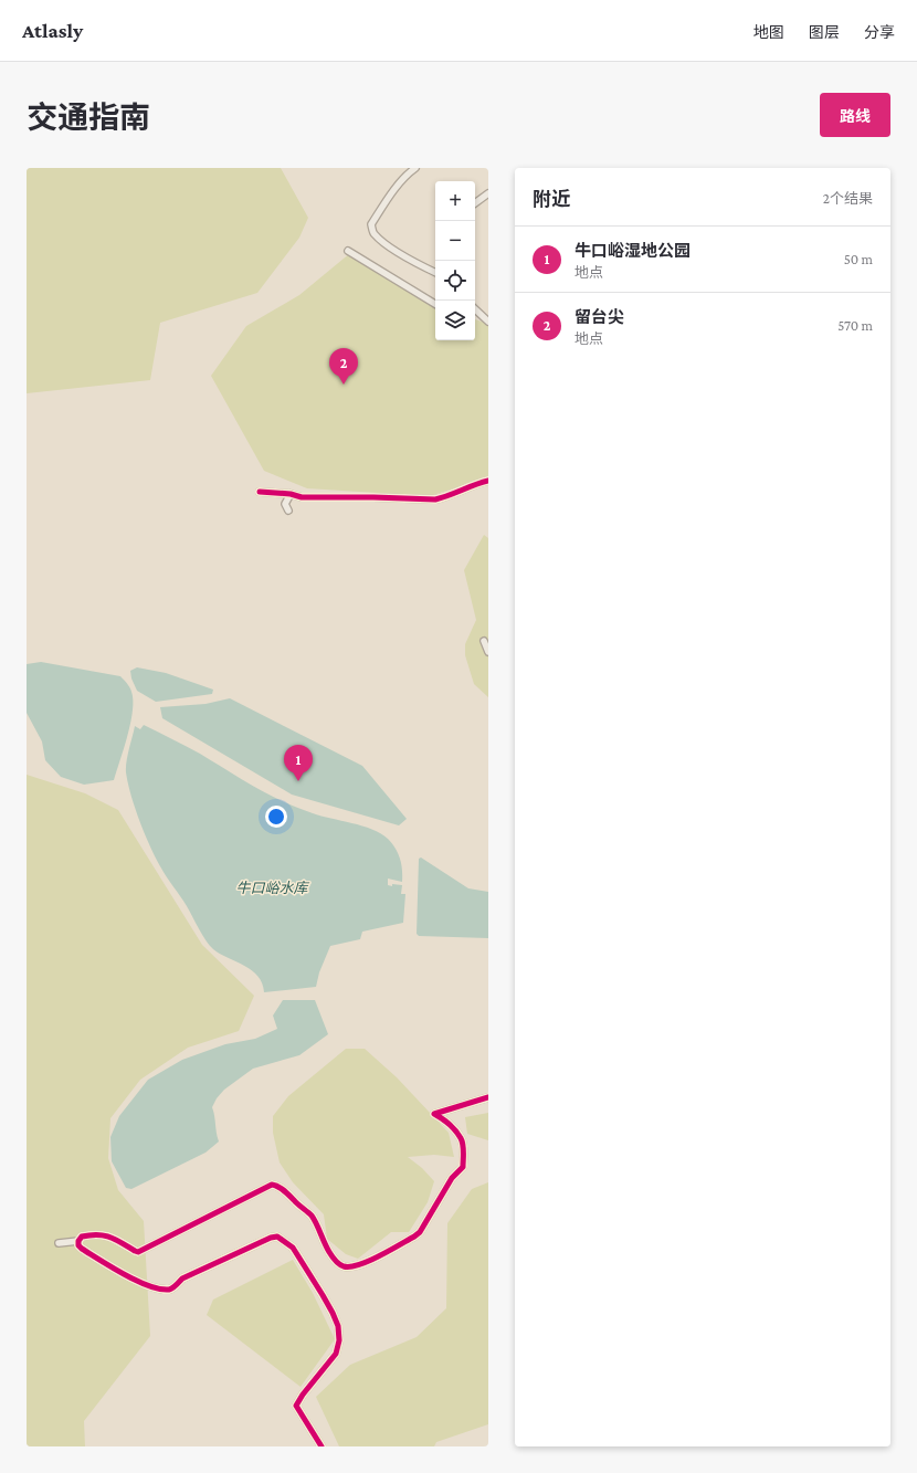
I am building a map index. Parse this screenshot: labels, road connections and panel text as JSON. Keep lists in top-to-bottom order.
{
  "water": ["牛口峪水库"],
  "page": {
    "header": "Atlasly",
    "nav": ["地图", "图层", "分享"],
    "title": "交通指南",
    "buttons": "路线",
    "heading": ["附近", "2个结果"],
    "map_buttons": ["+", "−"],
    "list": [
      {
        "mark": "1",
        "name": "牛口峪湿地公园",
        "note": "地点",
        "value": "50 m"
      },
      {
        "mark": "2",
        "name": "留台尖",
        "note": "地点",
        "value": "570 m"
      }
    ],
    "pins": ["2", "1"]
  }
}
